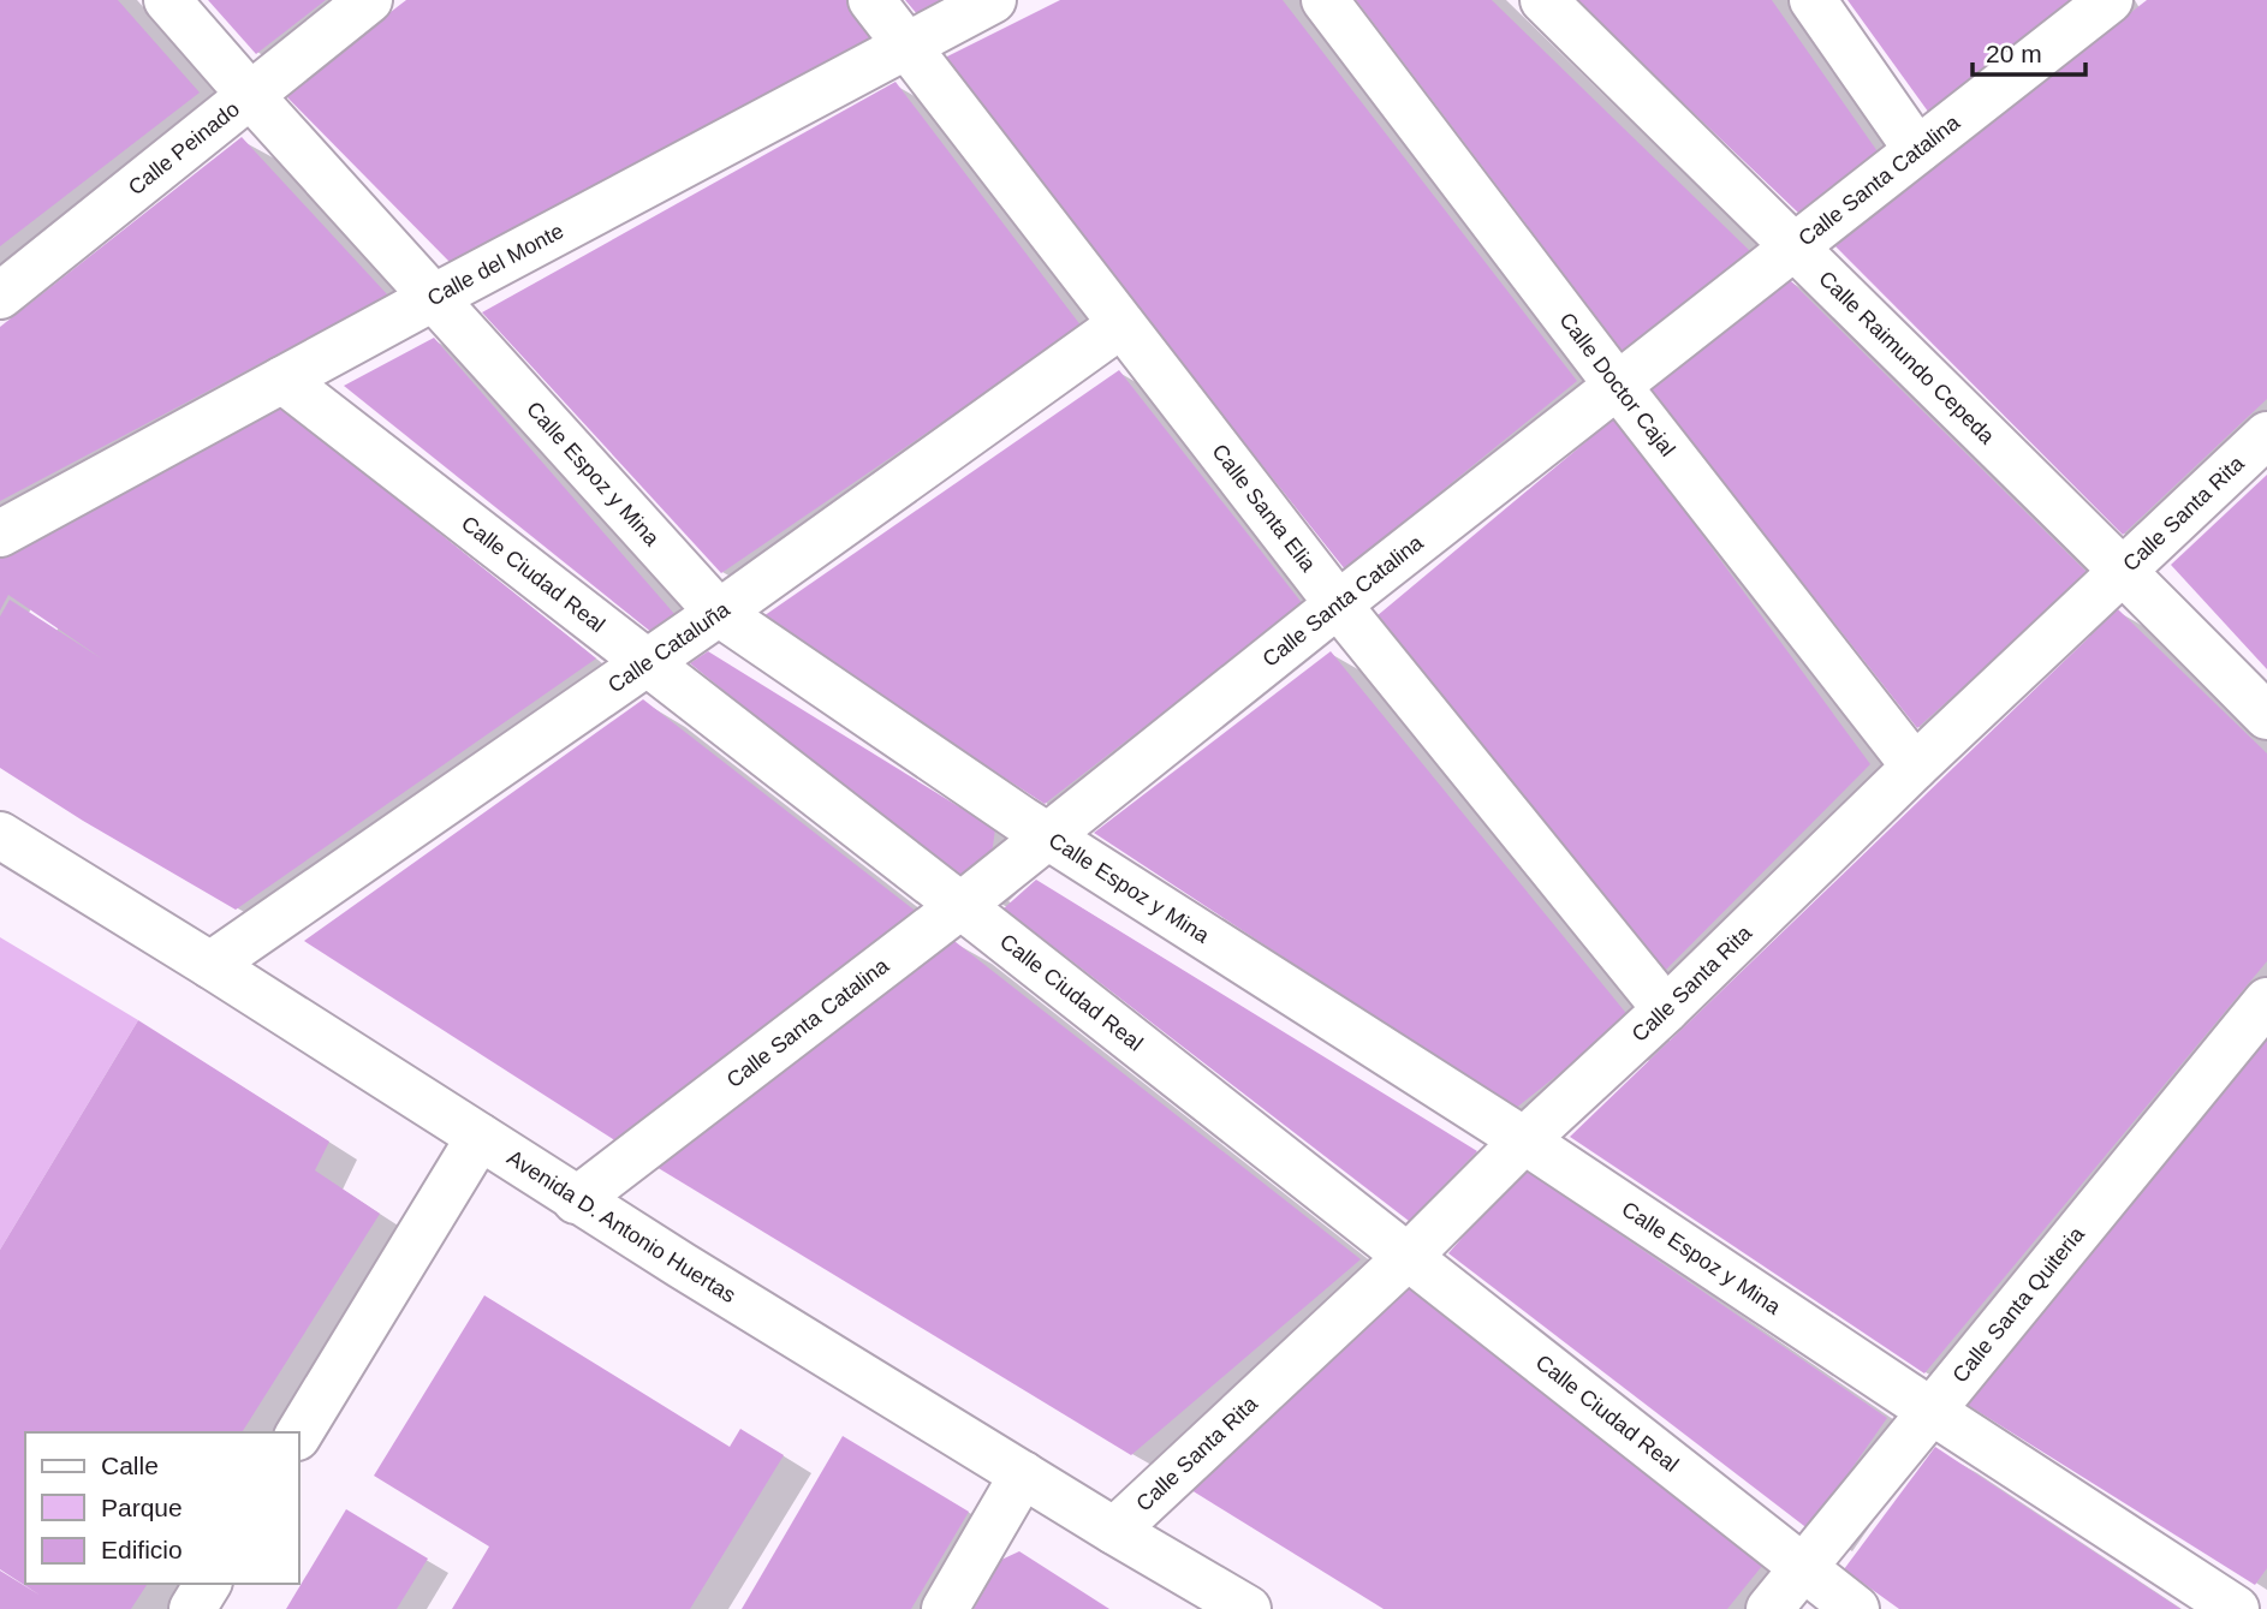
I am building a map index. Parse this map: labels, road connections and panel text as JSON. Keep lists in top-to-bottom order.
{
  "streets": {
    "street": [
      "Calle Peinado",
      "Calle Santa Catalina",
      "Calle del Monte",
      "Calle Raimundo Cepeda",
      "Calle Doctor Cajal",
      "Calle Espoz y Mina",
      "Calle Santa Elia",
      "Calle Santa Rita",
      "Calle Ciudad Real",
      "Calle Cataluña",
      "Avenida D. Antonio Huertas",
      "Calle Santa Quiteria"
    ]
  },
  "crossings": [
    ["Calle Peinado", "Calle Espoz y Mina"],
    ["Calle Santa Catalina", "Calle Raimundo Cepeda"],
    ["Calle Santa Catalina", "Calle Doctor Cajal"],
    ["Calle Santa Catalina", "Calle Espoz y Mina"],
    ["Calle Santa Catalina", "Calle Santa Elia"],
    ["Calle Santa Catalina", "Calle Ciudad Real"],
    ["Calle Santa Catalina", "Avenida D. Antonio Huertas"],
    ["Calle del Monte", "Calle Espoz y Mina"],
    ["Calle del Monte", "Calle Santa Elia"],
    ["Calle del Monte", "Calle Ciudad Real"],
    ["Calle Raimundo Cepeda", "Calle Santa Rita"],
    ["Calle Doctor Cajal", "Calle Santa Rita"],
    ["Calle Espoz y Mina", "Calle Santa Rita"],
    ["Calle Espoz y Mina", "Calle Cataluña"],
    ["Calle Espoz y Mina", "Calle Santa Quiteria"],
    ["Calle Santa Elia", "Calle Santa Rita"],
    ["Calle Santa Elia", "Calle Cataluña"],
    ["Calle Santa Rita", "Calle Ciudad Real"],
    ["Calle Santa Rita", "Avenida D. Antonio Huertas"],
    ["Calle Ciudad Real", "Calle Cataluña"],
    ["Calle Ciudad Real", "Calle Santa Quiteria"],
    ["Calle Cataluña", "Avenida D. Antonio Huertas"]
  ],
  "legend": ["Calle", "Parque", "Edificio"],
  "scale_bar": "20 m"
}
